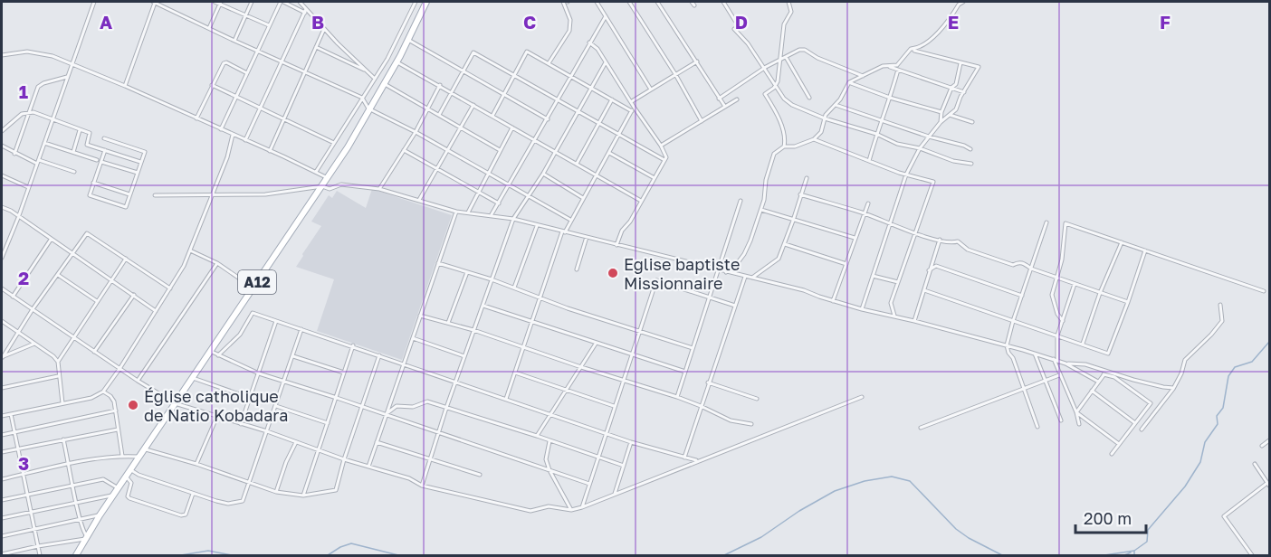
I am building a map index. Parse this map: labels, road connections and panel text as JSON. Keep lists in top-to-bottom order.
{
  "streets": {
    "main road": ["A12"]
  },
  "places": ["Eglise baptiste Missionnaire", "Église catholique de Natio Kobadara"],
  "scale_bar": "200 m",
  "grid": {
    "columns": [
      "A",
      "B",
      "C",
      "D",
      "E",
      "F"
    ],
    "rows": ["1", "2", "3"]
  }
}
